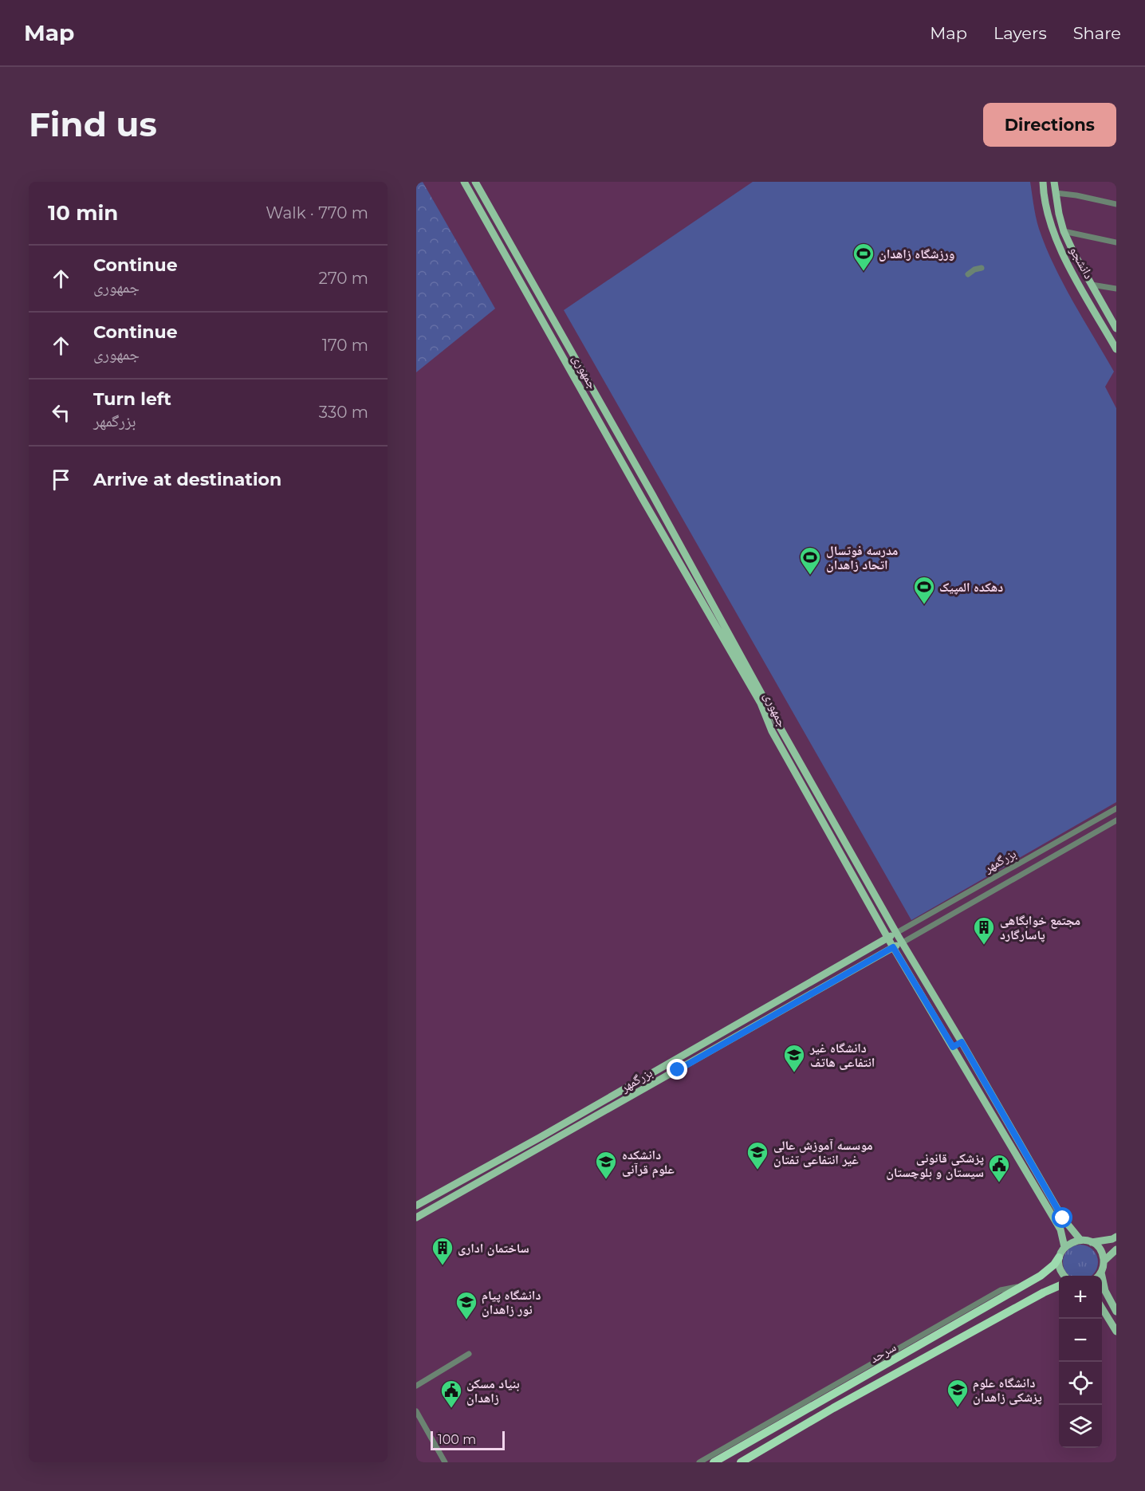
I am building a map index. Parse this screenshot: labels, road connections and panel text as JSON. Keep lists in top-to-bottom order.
{
  "streets": {
    "highway": ["سرحد"],
    "main road": ["دانشجو", "جمهوری", "بزرگمهر"]
  },
  "crossings": [
    ["جمهوری", "بزرگمهر"]
  ],
  "places": {
    "sports": ["ورزشگاه زاهدان", "مدرسه فوتسال اتحاد زاهدان", "دهکده المپیک"],
    "building": ["مجتمع خوابگاهی پاسارگارد", "ساختمان اداری"],
    "school or university": [
      "دانشگاه غیر انتفاعی هاتف",
      "موسسه آموزش عالی غیر انتفاعی تفتان",
      "دانشکده علوم قرآنی",
      "دانشگاه پیام نور زاهدان",
      "دانشگاه علوم پزشکی زاهدان"
    ],
    "public building": ["پزشکی قانونی سیستان و بلوچستان", "بنیاد مسکن زاهدان"]
  },
  "scale_bar": "100 m",
  "page": {
    "header": "Map",
    "nav": ["Map", "Layers", "Share"],
    "buttons": "Directions",
    "title": "Find us",
    "heading": ["10 min", "Walk · 770 m"],
    "list": [
      ["Continue", "جمهوری", "270 m"],
      ["Continue", "جمهوری", "170 m"],
      ["Turn left", "بزرگمهر", "330 m"],
      "Arrive at destination"
    ],
    "map_buttons": ["+", "−"],
    "scale": "100 m"
  }
}
